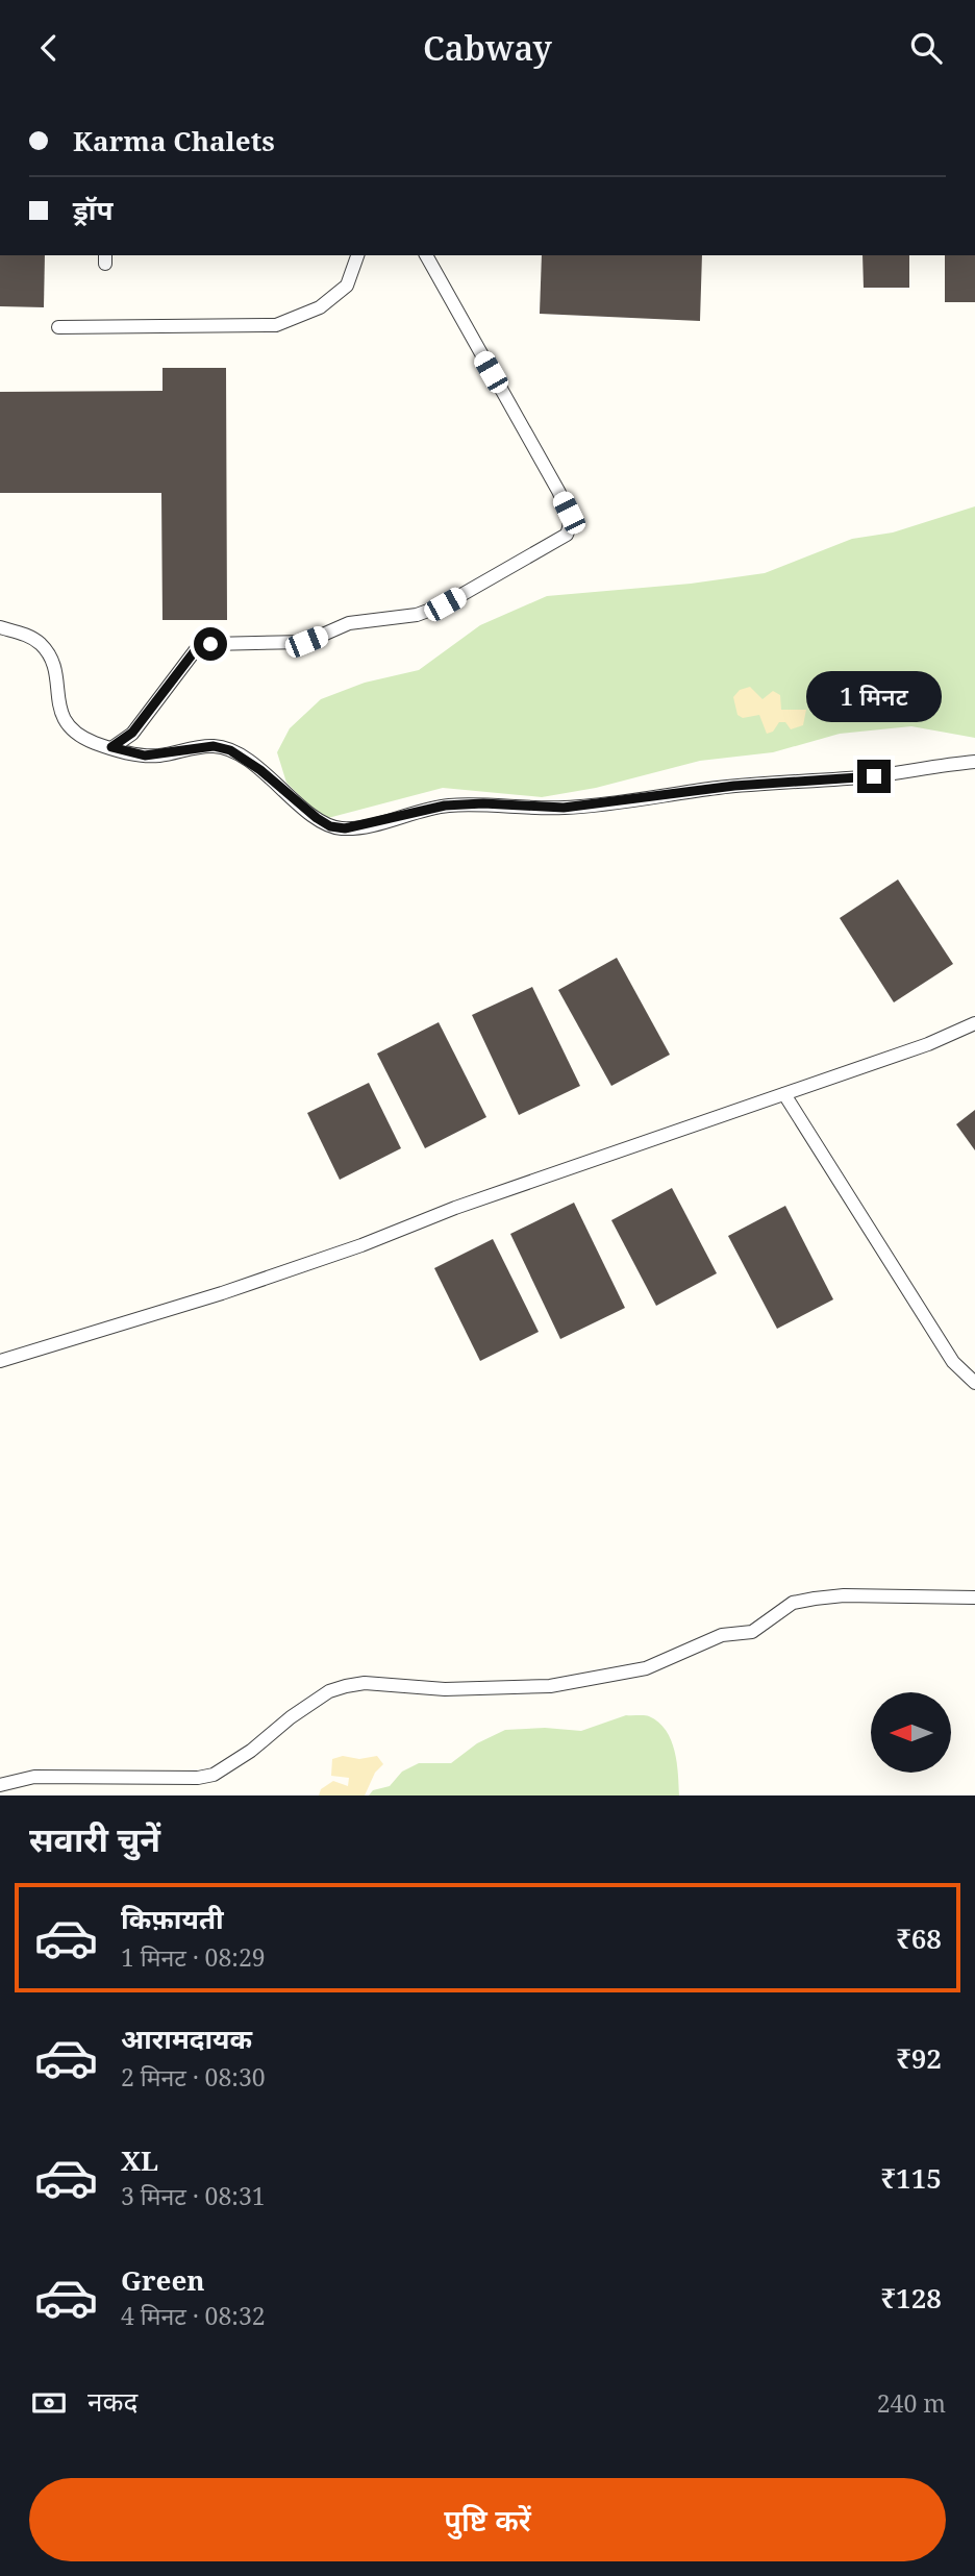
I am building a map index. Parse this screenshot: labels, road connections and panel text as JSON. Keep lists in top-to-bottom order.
{
  "north": "left",
  "page": {
    "header": "Cabway",
    "banner": ["Karma Chalets", "ड्रॉप"],
    "bubble": "1 मिनट",
    "heading": "सवारी चुनें",
    "list": [
      {
        "name": "किफ़ायती",
        "note": "1 मिनट · 08:29",
        "value": "₹68"
      },
      {
        "name": "आरामदायक",
        "note": "2 मिनट · 08:30",
        "value": "₹92"
      },
      {
        "name": "XL",
        "note": "3 मिनट · 08:31",
        "value": "₹115"
      },
      {
        "name": "Green",
        "note": "4 मिनट · 08:32",
        "value": "₹128"
      }
    ],
    "pay": ["नकद", "240 m"],
    "buttons": "पुष्टि करें"
  }
}
